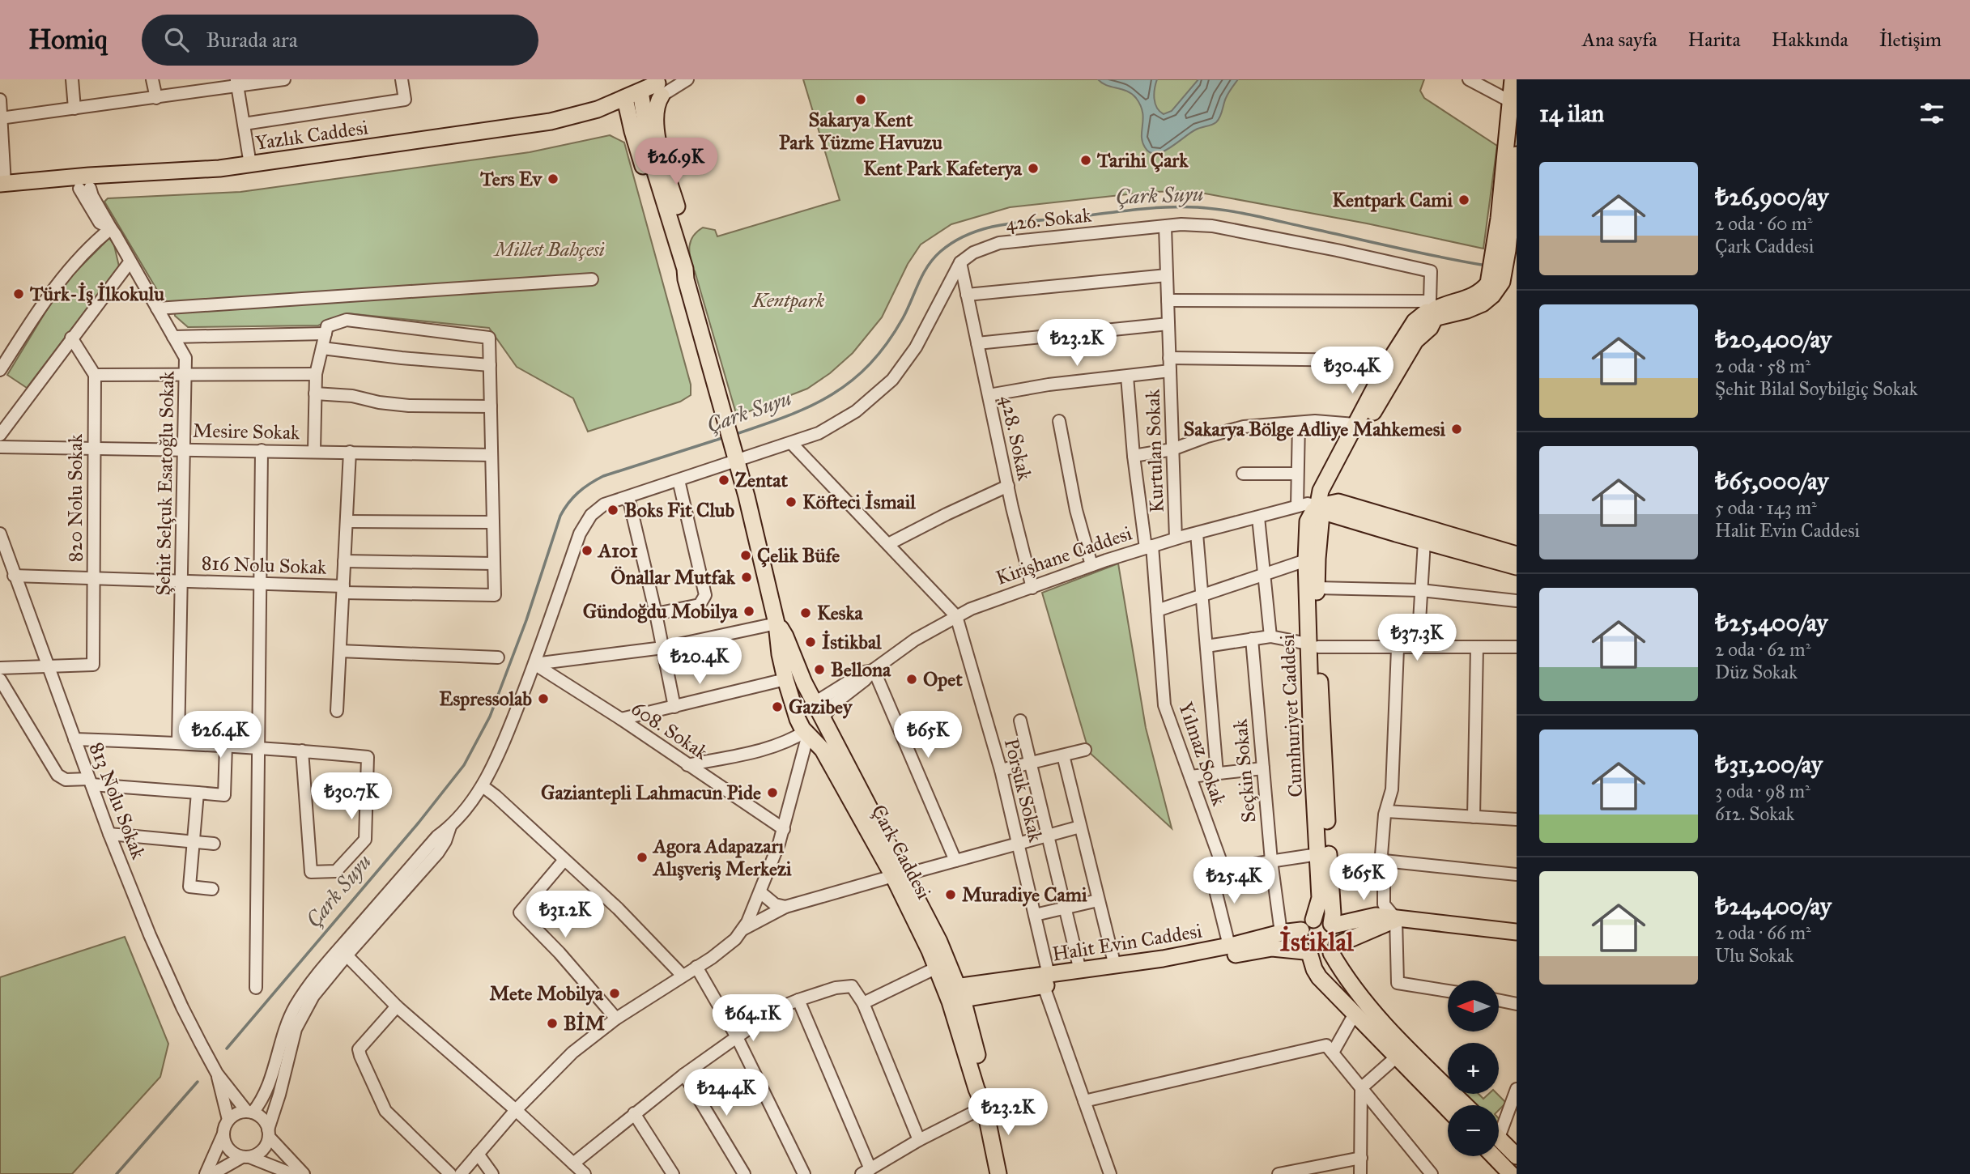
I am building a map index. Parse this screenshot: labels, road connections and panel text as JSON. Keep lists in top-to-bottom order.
{
  "streets": {
    "main road": [
      "Yazlık Caddesi",
      "Kirişhane Caddesi",
      "Cumhuriyet Caddesi",
      "Çark Caddesi",
      "Halit Evin Caddesi"
    ],
    "street": [
      "426. Sokak",
      "Mesire Sokak",
      "428. Sokak",
      "Kurtulan Sokak",
      "Şehit Selçuk Esatoğlu Sokak",
      "820 Nolu Sokak",
      "816 Nolu Sokak",
      "608. Sokak",
      "Yılmaz Sokak",
      "Seçkin Sokak",
      "Porsuk Sokak",
      "813 Nolu Sokak"
    ]
  },
  "crossings": [
    ["Yazlık Caddesi", "Çark Caddesi"],
    ["426. Sokak", "428. Sokak"],
    ["426. Sokak", "Kurtulan Sokak"],
    ["Mesire Sokak", "Şehit Selçuk Esatoğlu Sokak"],
    ["Mesire Sokak", "820 Nolu Sokak"],
    ["428. Sokak", "Kirişhane Caddesi"],
    ["Kurtulan Sokak", "Kirişhane Caddesi"],
    ["Şehit Selçuk Esatoğlu Sokak", "816 Nolu Sokak"],
    ["820 Nolu Sokak", "816 Nolu Sokak"],
    ["820 Nolu Sokak", "813 Nolu Sokak"],
    ["Kirişhane Caddesi", "Cumhuriyet Caddesi"],
    ["Kirişhane Caddesi", "Yılmaz Sokak"],
    ["Kirişhane Caddesi", "Porsuk Sokak"],
    ["Kirişhane Caddesi", "Çark Caddesi"],
    ["816 Nolu Sokak", "813 Nolu Sokak"],
    ["Cumhuriyet Caddesi", "Halit Evin Caddesi"],
    ["Seçkin Sokak", "Halit Evin Caddesi"],
    ["Porsuk Sokak", "Halit Evin Caddesi"],
    ["Çark Caddesi", "Halit Evin Caddesi"]
  ],
  "districts": ["İstiklal"],
  "water": ["Çark Suyu"],
  "parks": ["Millet Bahçesi", "Kentpark"],
  "places": [
    "Sakarya Kent Park Yüzme Havuzu",
    "Tarihi Çark",
    "Kent Park Kafeterya",
    "Ters Ev",
    "Kentpark Cami",
    "Türk-İş İlkokulu",
    "Sakarya Bölge Adliye Mahkemesi",
    "Zentat",
    "Köfteci İsmail",
    "Boks Fit Club",
    "A101",
    "Çelik Büfe",
    "Önallar Mutfak",
    "Gündoğdu Mobilya",
    "Keska",
    "İstikbal",
    "Bellona",
    "Opet",
    "Espressolab",
    "Gazibey",
    "Gaziantepli Lahmacun Pide",
    "Agora Adapazarı Alışveriş Merkezi",
    "Muradiye Cami",
    "Mete Mobilya",
    "BİM"
  ],
  "north": "left",
  "page": {
    "header": "Homiq",
    "search": "Burada ara",
    "nav": [
      "Ana sayfa",
      "Harita",
      "Hakkında",
      "İletişim"
    ],
    "heading": "14 ilan",
    "price": [
      "₺26.9K",
      "₺23.2K",
      "₺30.4K",
      "₺37.3K",
      "₺20.4K",
      "₺26.4K",
      "₺65K",
      "₺30.7K",
      "₺65K",
      "₺25.4K",
      "₺31.2K",
      "₺64.1K",
      "₺24.4K",
      "₺23.2K"
    ],
    "list": [
      {
        "name": "₺26,900/ay",
        "note": "2 oda · 60 m² · Çark Caddesi"
      },
      {
        "name": "₺20,400/ay",
        "note": "2 oda · 58 m² · Şehit Bilal Soybilgiç Sokak"
      },
      {
        "name": "₺65,000/ay",
        "note": "5 oda · 143 m² · Halit Evin Caddesi"
      },
      {
        "name": "₺25,400/ay",
        "note": "2 oda · 62 m² · Düz Sokak"
      },
      {
        "name": "₺31,200/ay",
        "note": "3 oda · 98 m² · 612. Sokak"
      },
      {
        "name": "₺24,400/ay",
        "note": "2 oda · 66 m² · Ulu Sokak"
      }
    ],
    "map_buttons": ["+", "−"]
  }
}
